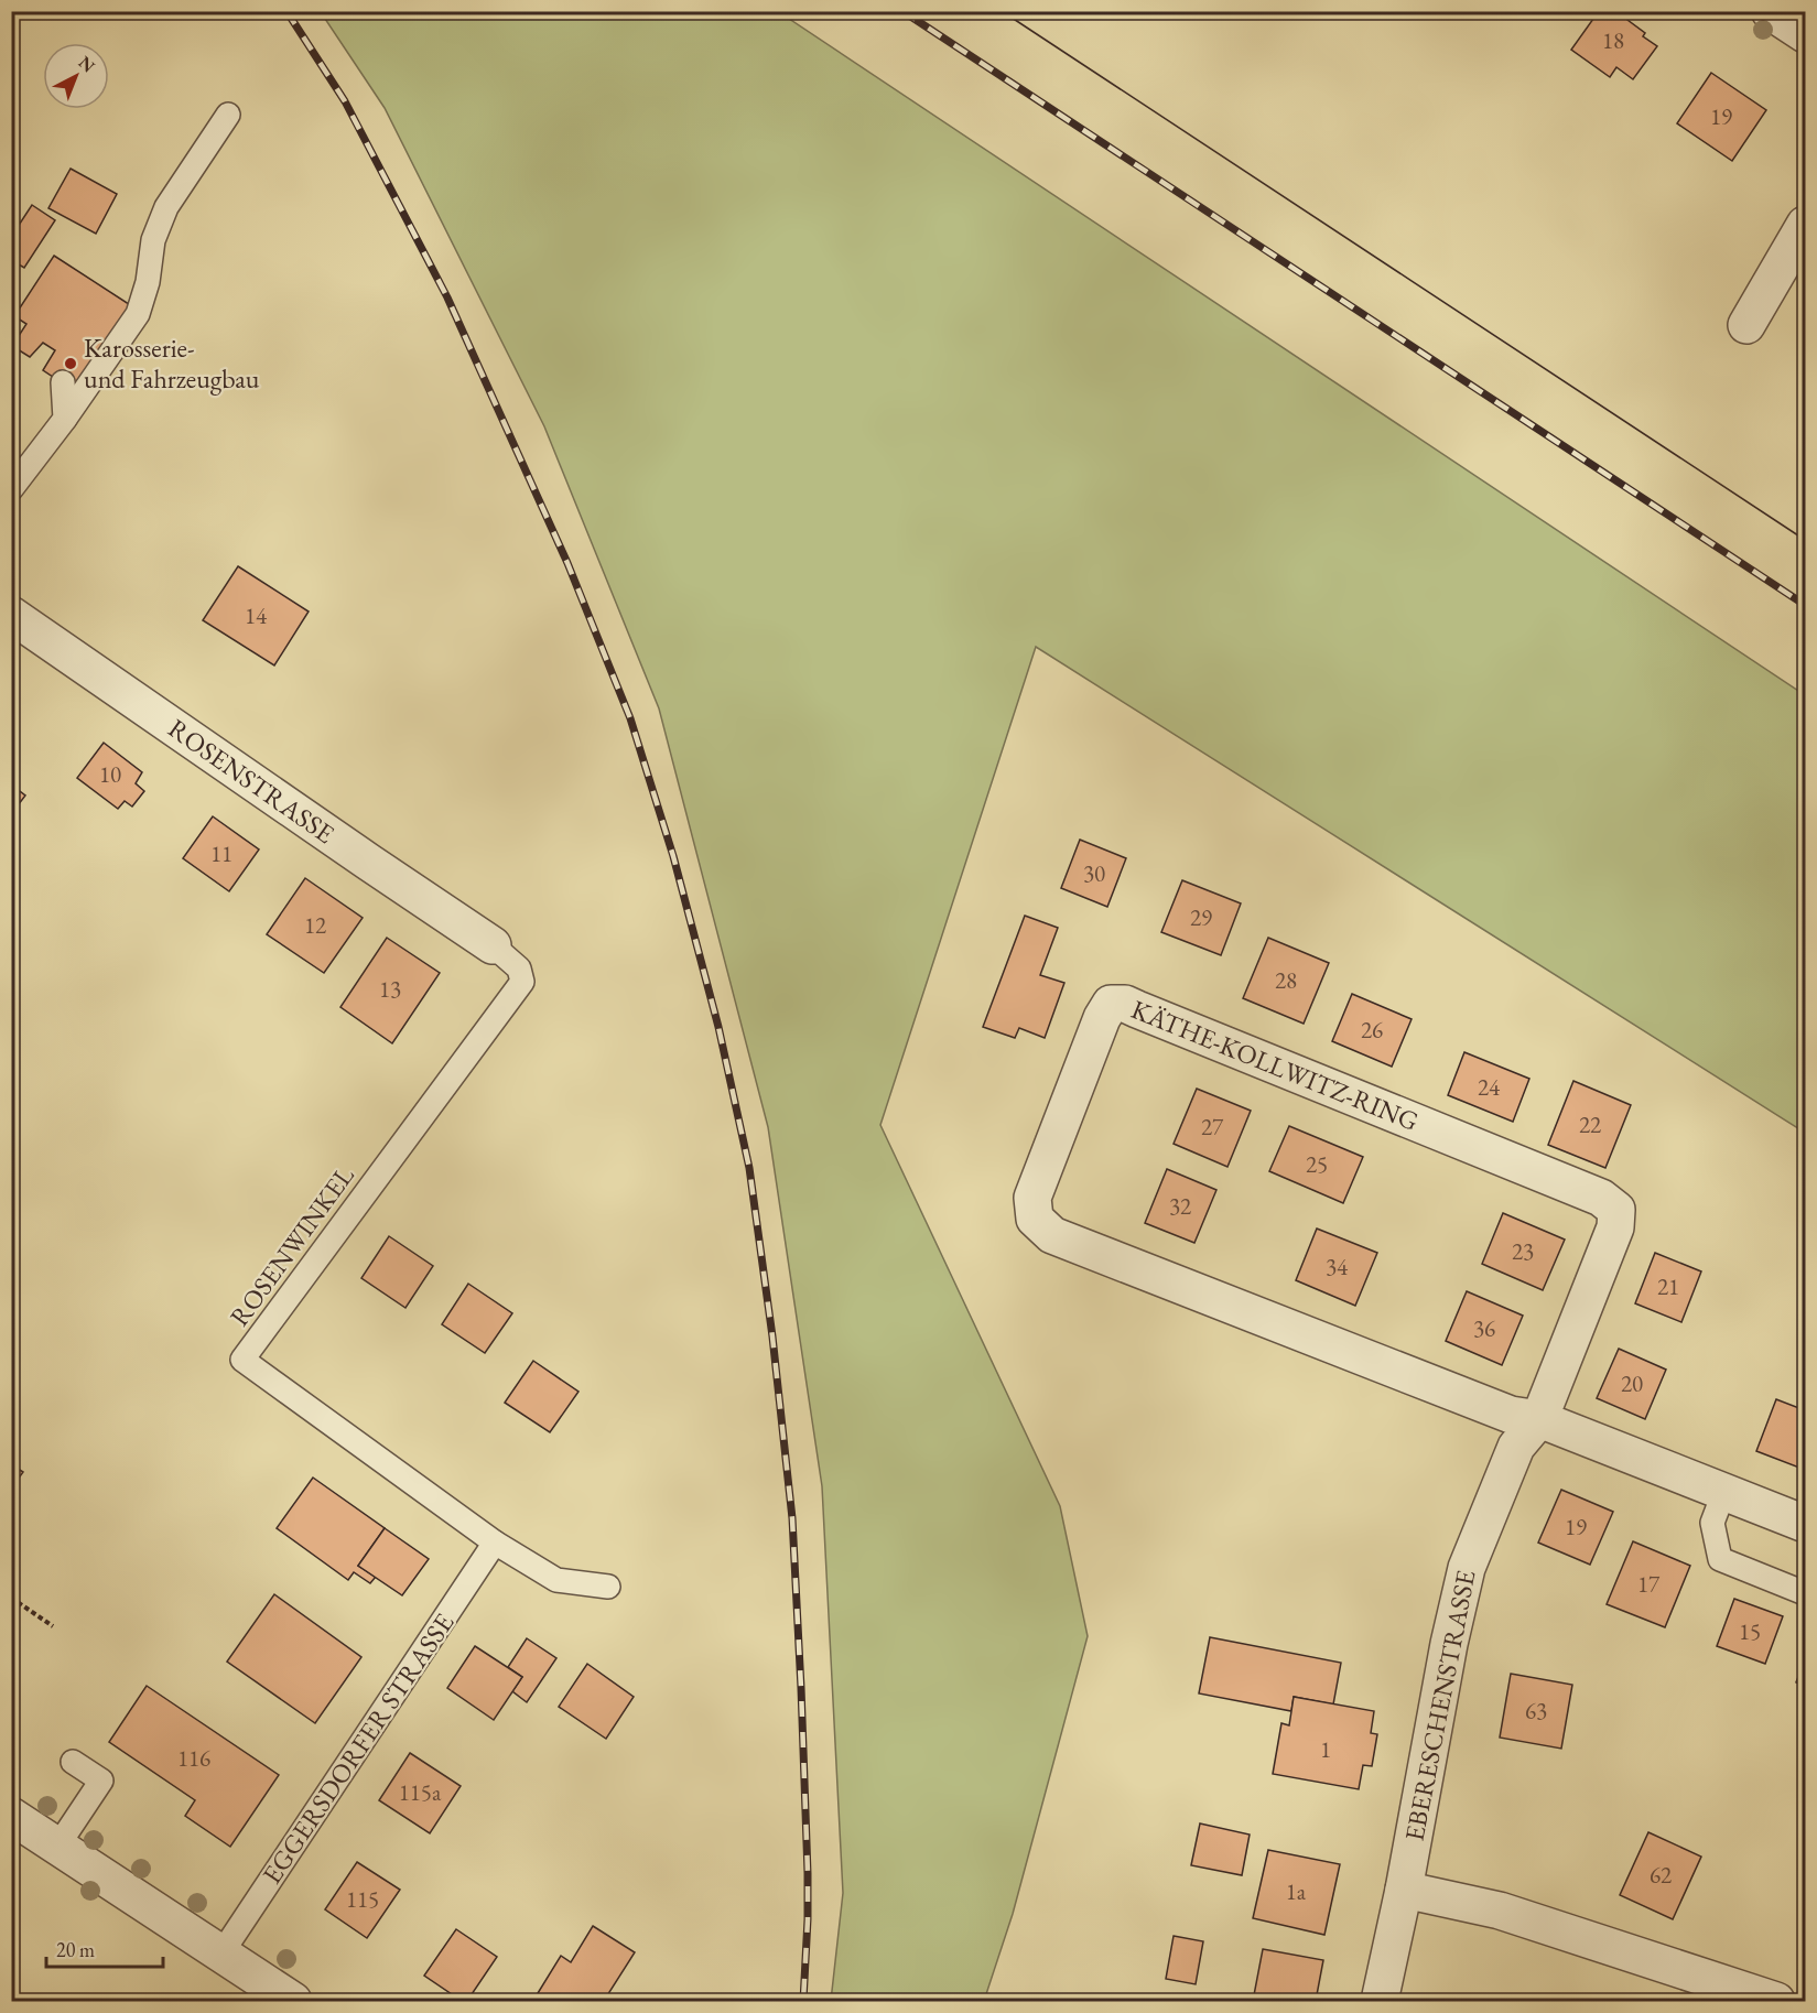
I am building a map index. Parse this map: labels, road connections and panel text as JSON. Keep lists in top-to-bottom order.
{
  "streets": {
    "street": ["ROSENSTRASSE", "KÄTHE-KOLLWITZ-RING", "EBERESCHENSTRASSE"],
    "lane": ["ROSENWINKEL", "EGGERSDORFER STRASSE"]
  },
  "crossings": [
    ["ROSENSTRASSE", "ROSENWINKEL"],
    ["KÄTHE-KOLLWITZ-RING", "EBERESCHENSTRASSE"],
    ["ROSENWINKEL", "EGGERSDORFER STRASSE"]
  ],
  "places": ["Karosserie- und Fahrzeugbau"],
  "house_numbers": [
    "18",
    "19",
    "14",
    "10",
    "11",
    "30",
    "29",
    "12",
    "28",
    "13",
    "26",
    "24",
    "22",
    "27",
    "25",
    "32",
    "23",
    "34",
    "21",
    "36",
    "20",
    "19",
    "17",
    "15",
    "63",
    "1",
    "116",
    "115a",
    "62",
    "1a",
    "115"
  ],
  "scale_bar": "20 m",
  "north": "top right"
}
